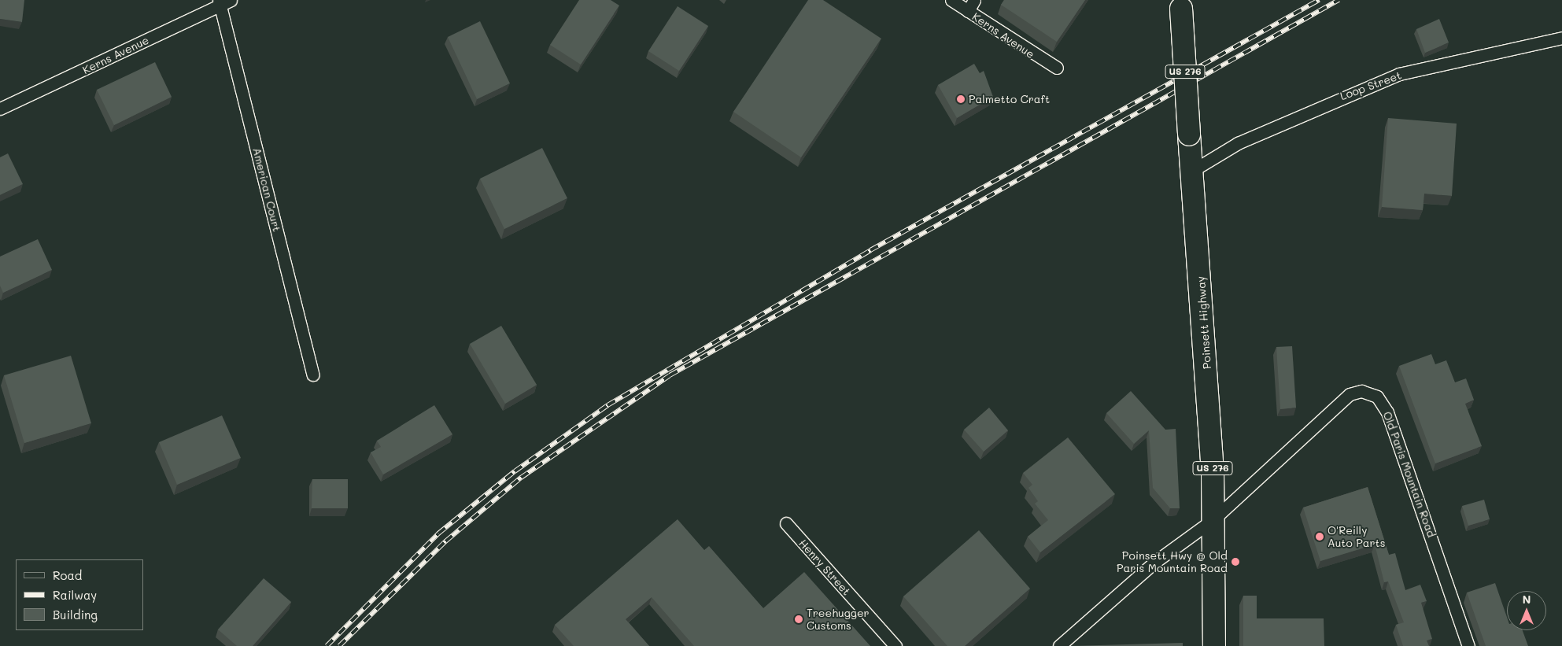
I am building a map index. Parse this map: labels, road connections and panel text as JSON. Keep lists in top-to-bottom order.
{
  "streets": {
    "highway": ["US 276", "Poinsett Highway"],
    "street": [
      "Kerns Avenue",
      "Loop Street",
      "American Court",
      "Old Paris Mountain Road",
      "Henry Street"
    ]
  },
  "crossings": [
    ["Kerns Avenue", "American Court"],
    ["Loop Street", "Poinsett Highway"],
    ["Poinsett Highway", "Old Paris Mountain Road"]
  ],
  "places": [
    "Palmetto Craft",
    "O'Reilly Auto Parts",
    "Poinsett Hwy @ Old Paris Mountain Road",
    "Treehugger Customs"
  ],
  "legend": ["Road", "Railway", "Building"],
  "north": "top"
}
